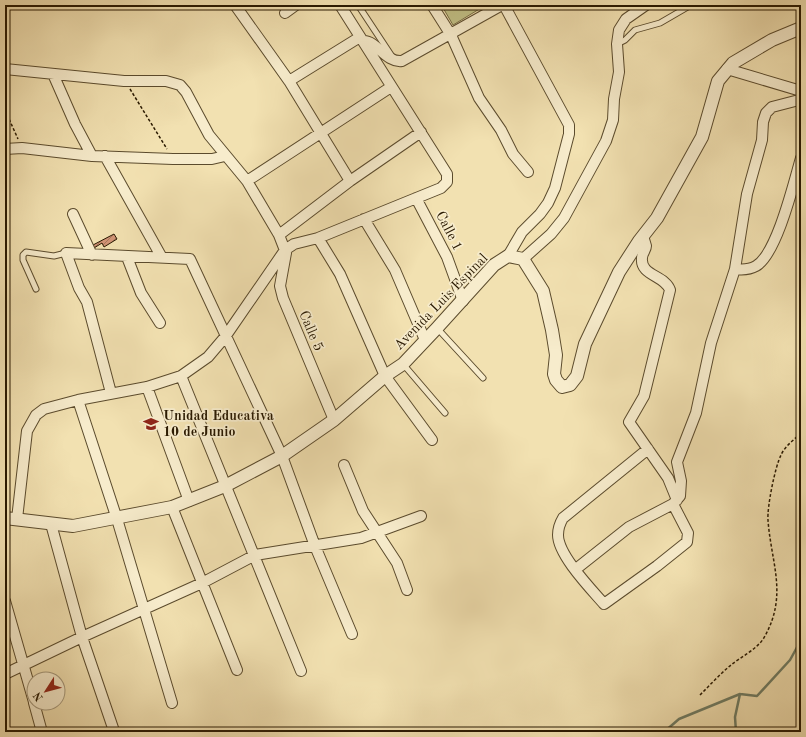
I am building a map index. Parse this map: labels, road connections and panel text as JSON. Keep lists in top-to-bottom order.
{
  "streets": {
    "street": ["Calle 1", "Avenida Luis Espinal", "Calle 5"]
  },
  "crossings": [
    ["Calle 1", "Avenida Luis Espinal"],
    ["Avenida Luis Espinal", "Calle 5"]
  ],
  "places": {
    "school or university": ["Unidad Educativa 10 de Junio"]
  },
  "north": "bottom left"
}
